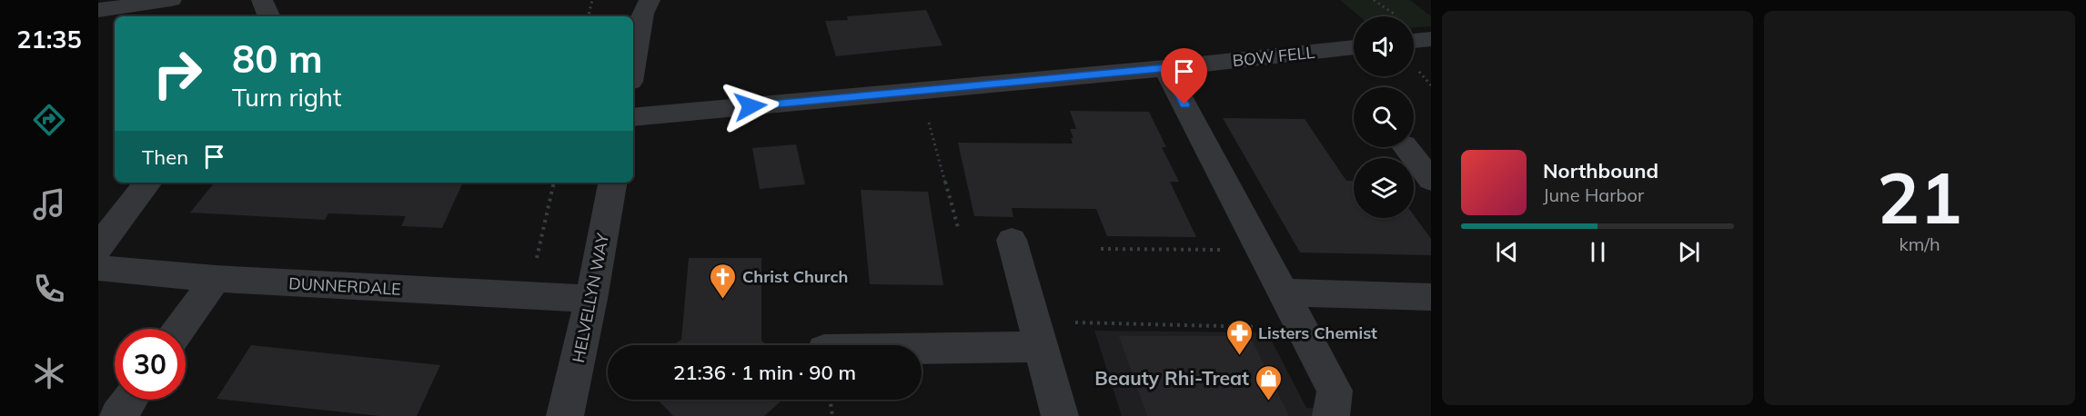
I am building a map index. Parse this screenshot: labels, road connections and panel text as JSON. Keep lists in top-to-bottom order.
{
  "streets": {
    "street": ["BOW FELL", "DUNNERDALE", "HELVELLYN WAY"]
  },
  "crossings": [
    ["DUNNERDALE", "HELVELLYN WAY"]
  ],
  "places": {
    "church": ["Christ Church"],
    "pharmacy": ["Listers Chemist"],
    "shop": ["Beauty Rhi-Treat"]
  },
  "page": {
    "tabs": "21:35",
    "tile": ["21", "km/h"],
    "turn": ["80 m", "Turn right"],
    "then": "Then",
    "song": ["Northbound", "June Harbor"],
    "limit": "30",
    "trip": "21:36 · 1 min · 90 m"
  }
}
